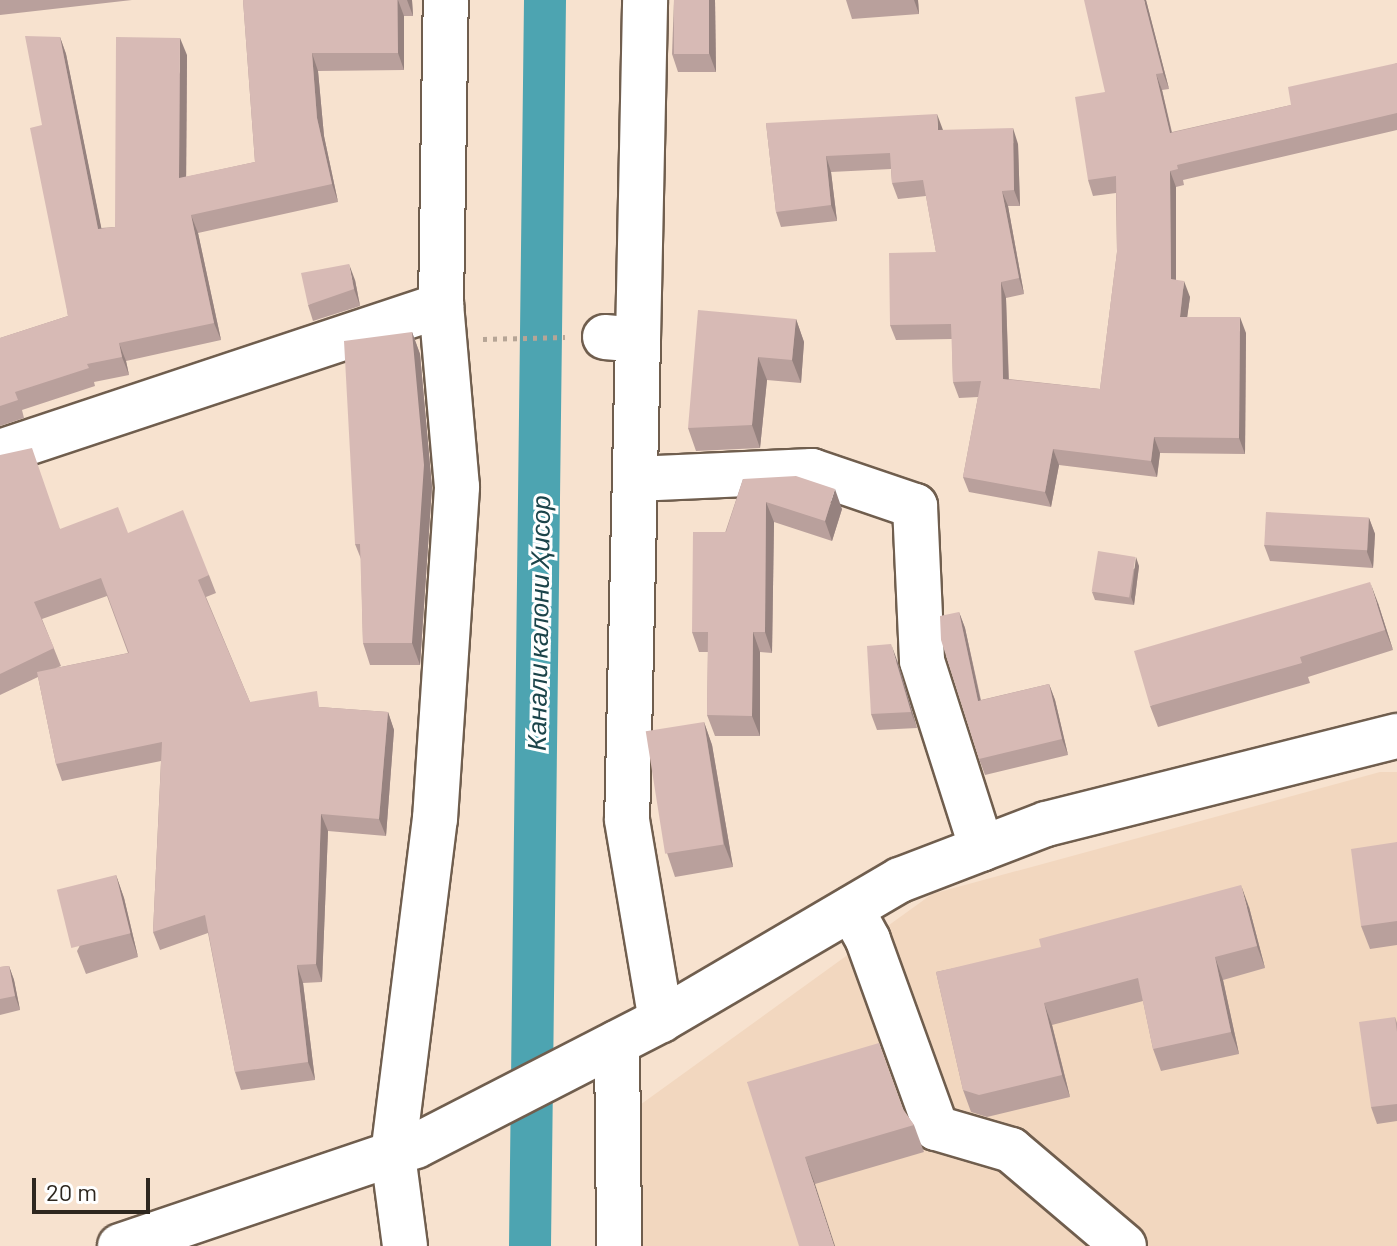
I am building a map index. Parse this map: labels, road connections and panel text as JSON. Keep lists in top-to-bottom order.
{
  "water": ["Канали калони Ҳисор"],
  "scale_bar": "20 m"
}
